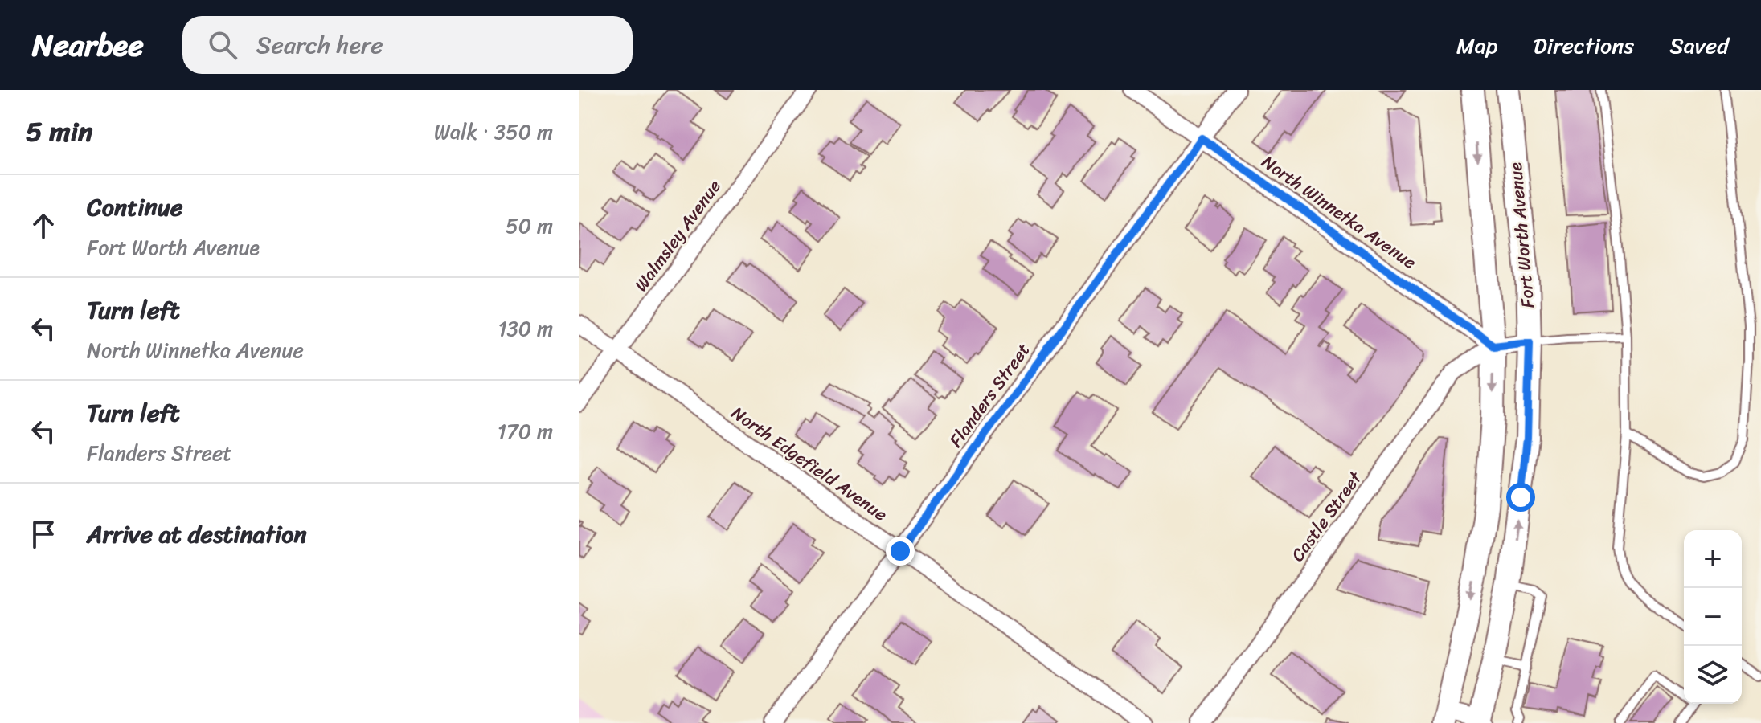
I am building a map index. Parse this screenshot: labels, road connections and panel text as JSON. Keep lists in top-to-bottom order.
{
  "streets": {
    "main road": ["Fort Worth Avenue"],
    "street": [
      "North Winnetka Avenue",
      "Walmsley Avenue",
      "Flanders Street",
      "North Edgefield Avenue",
      "Castle Street"
    ]
  },
  "crossings": [
    ["North Winnetka Avenue", "Fort Worth Avenue"],
    ["North Winnetka Avenue", "Flanders Street"],
    ["North Winnetka Avenue", "Castle Street"],
    ["Walmsley Avenue", "North Edgefield Avenue"],
    ["Fort Worth Avenue", "Castle Street"],
    ["Flanders Street", "North Edgefield Avenue"]
  ],
  "page": {
    "header": "Nearbee",
    "search": "Search here",
    "nav": ["Map", "Directions", "Saved"],
    "heading": ["5 min", "Walk · 350 m"],
    "list": [
      ["Continue", "Fort Worth Avenue", "50 m"],
      ["Turn left", "North Winnetka Avenue", "130 m"],
      ["Turn left", "Flanders Street", "170 m"],
      "Arrive at destination"
    ],
    "map_buttons": ["+", "−"]
  }
}
